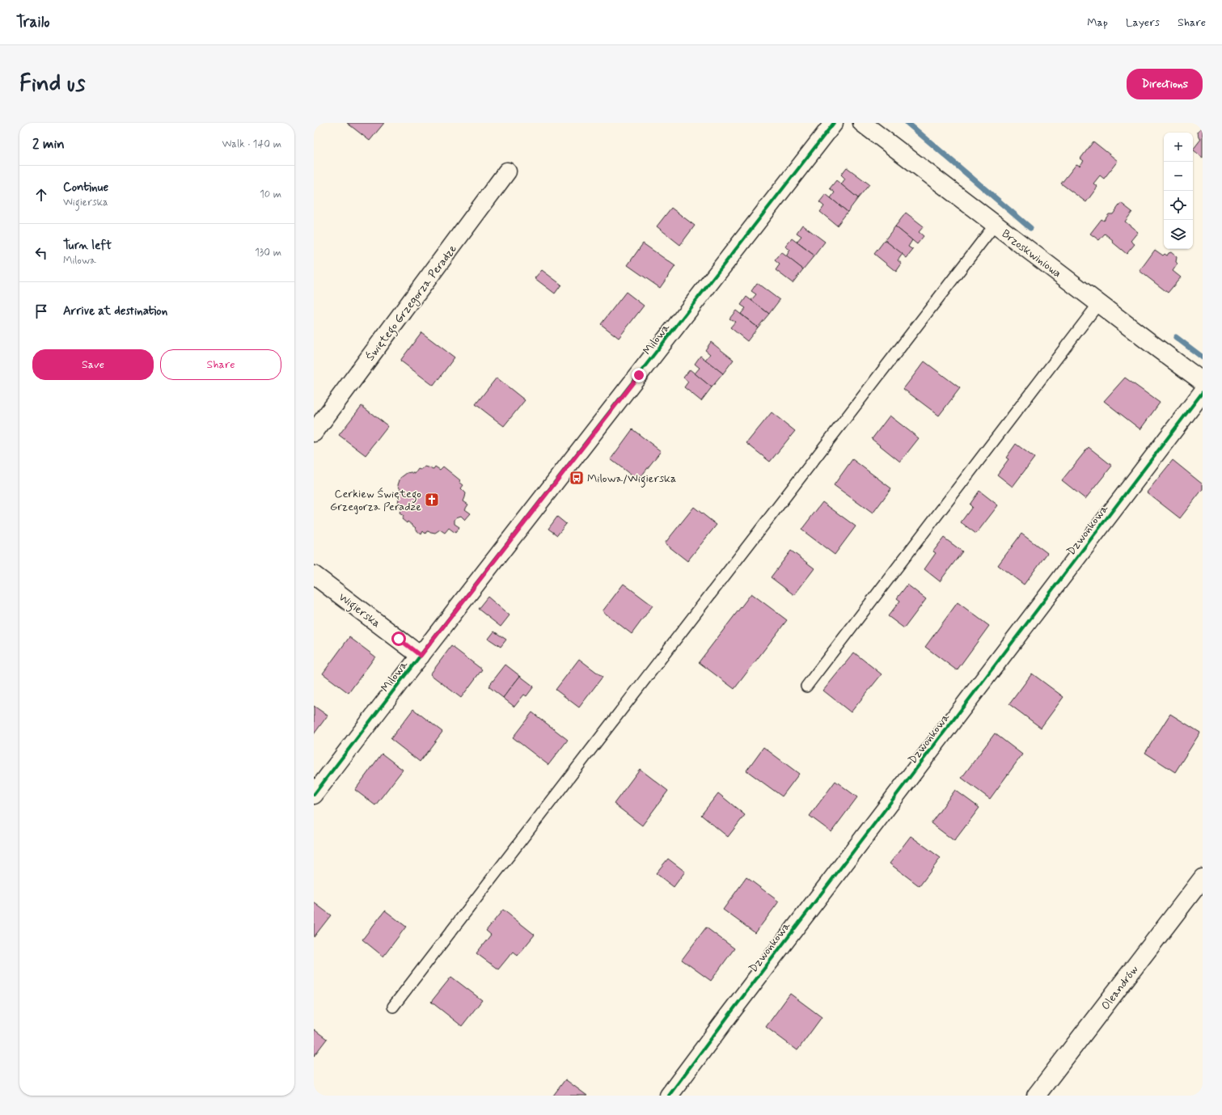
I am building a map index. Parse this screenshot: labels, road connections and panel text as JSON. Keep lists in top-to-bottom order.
{
  "streets": {
    "street": [
      "Brzoskwiniowa",
      "Świętego Grzegorza Peradze",
      "Milowa",
      "Dzwonkowa",
      "Wigierska",
      "Oleandrów"
    ]
  },
  "crossings": [
    ["Milowa", "Wigierska"]
  ],
  "places": {
    "bus stop": ["Milowa/Wigierska"],
    "church": ["Cerkiew Świętego Grzegorza Peradze"]
  },
  "page": {
    "header": "Trailo",
    "nav": ["Map", "Layers", "Share"],
    "buttons": [
      "Directions",
      ["Save", "Share"]
    ],
    "title": "Find us",
    "heading": ["2 min", "Walk · 140 m"],
    "map_buttons": ["+", "−"],
    "list": [
      ["Continue", "Wigierska", "10 m"],
      ["Turn left", "Milowa", "130 m"],
      "Arrive at destination"
    ]
  }
}
